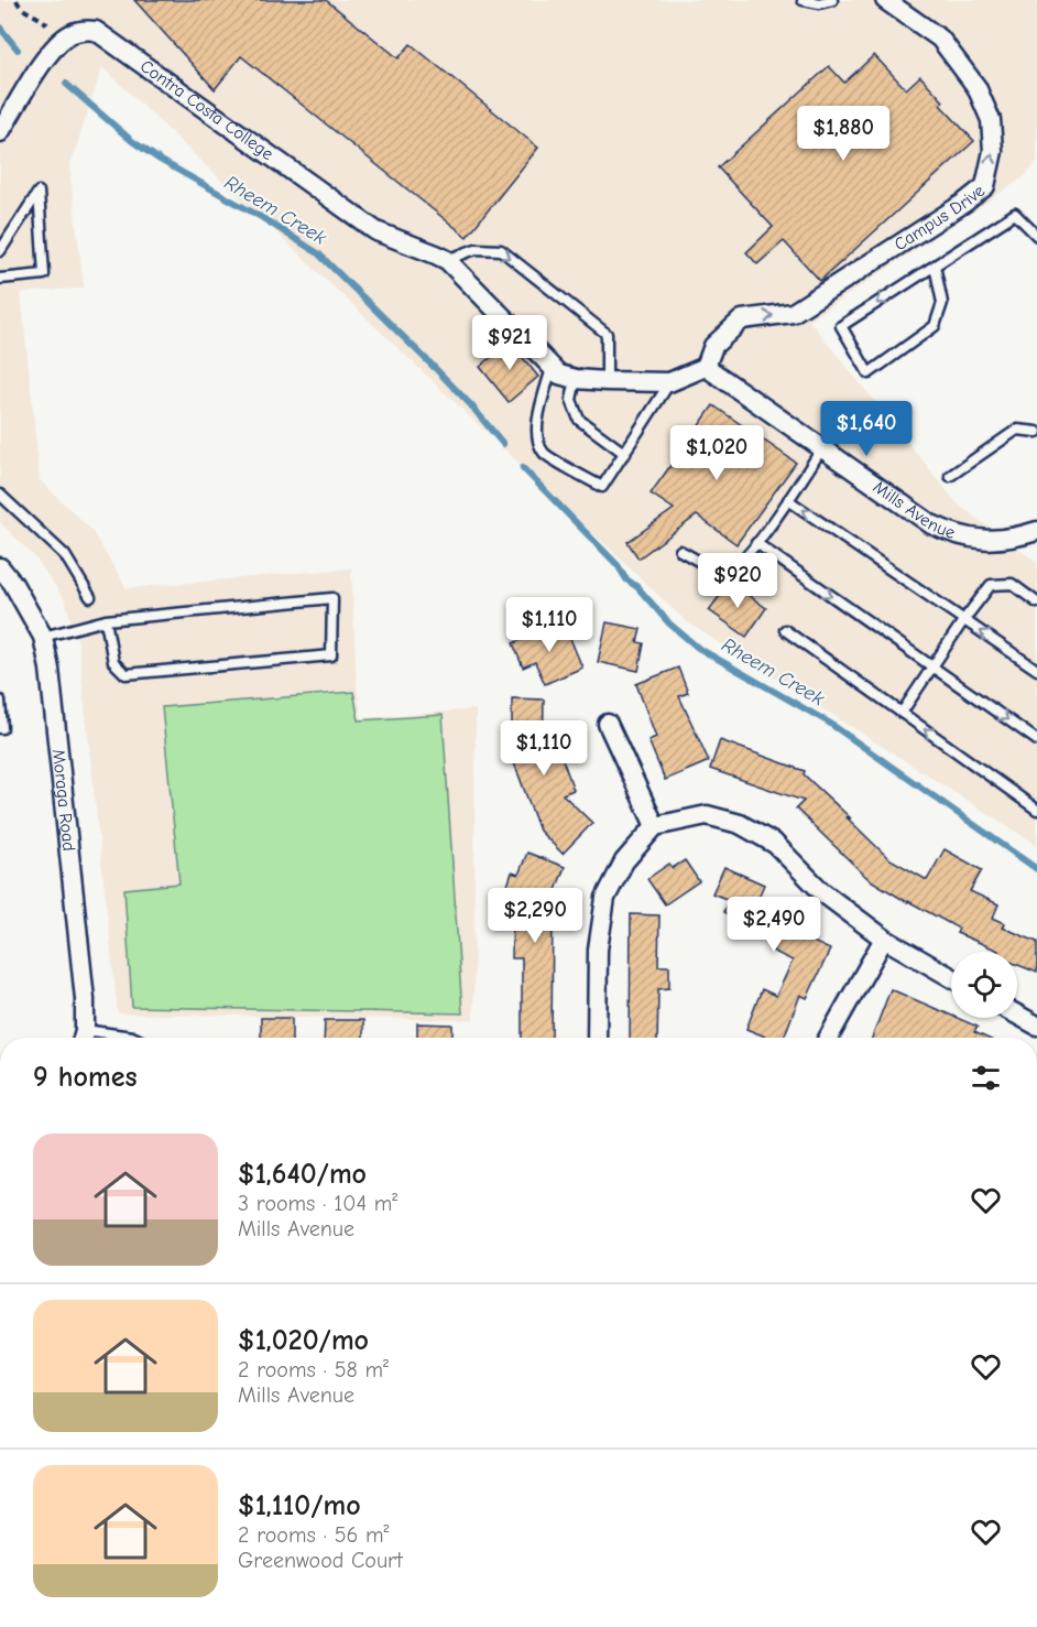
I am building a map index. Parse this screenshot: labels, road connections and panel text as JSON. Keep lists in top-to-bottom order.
{
  "streets": {
    "street": [
      "Contra Costa College",
      "Campus Drive",
      "Mills Avenue",
      "Moraga Road"
    ]
  },
  "crossings": [
    ["Campus Drive", "Mills Avenue"]
  ],
  "water": ["Rheem Creek"],
  "page": {
    "price": [
      "$1,880",
      "$921",
      "$1,640",
      "$1,020",
      "$920",
      "$1,110",
      "$1,110",
      "$2,290",
      "$2,490"
    ],
    "heading": "9 homes",
    "list": [
      {
        "name": "$1,640/mo",
        "note": "3 rooms · 104 m² · Mills Avenue"
      },
      {
        "name": "$1,020/mo",
        "note": "2 rooms · 58 m² · Mills Avenue"
      },
      {
        "name": "$1,110/mo",
        "note": "2 rooms · 56 m² · Greenwood Court"
      }
    ]
  }
}
